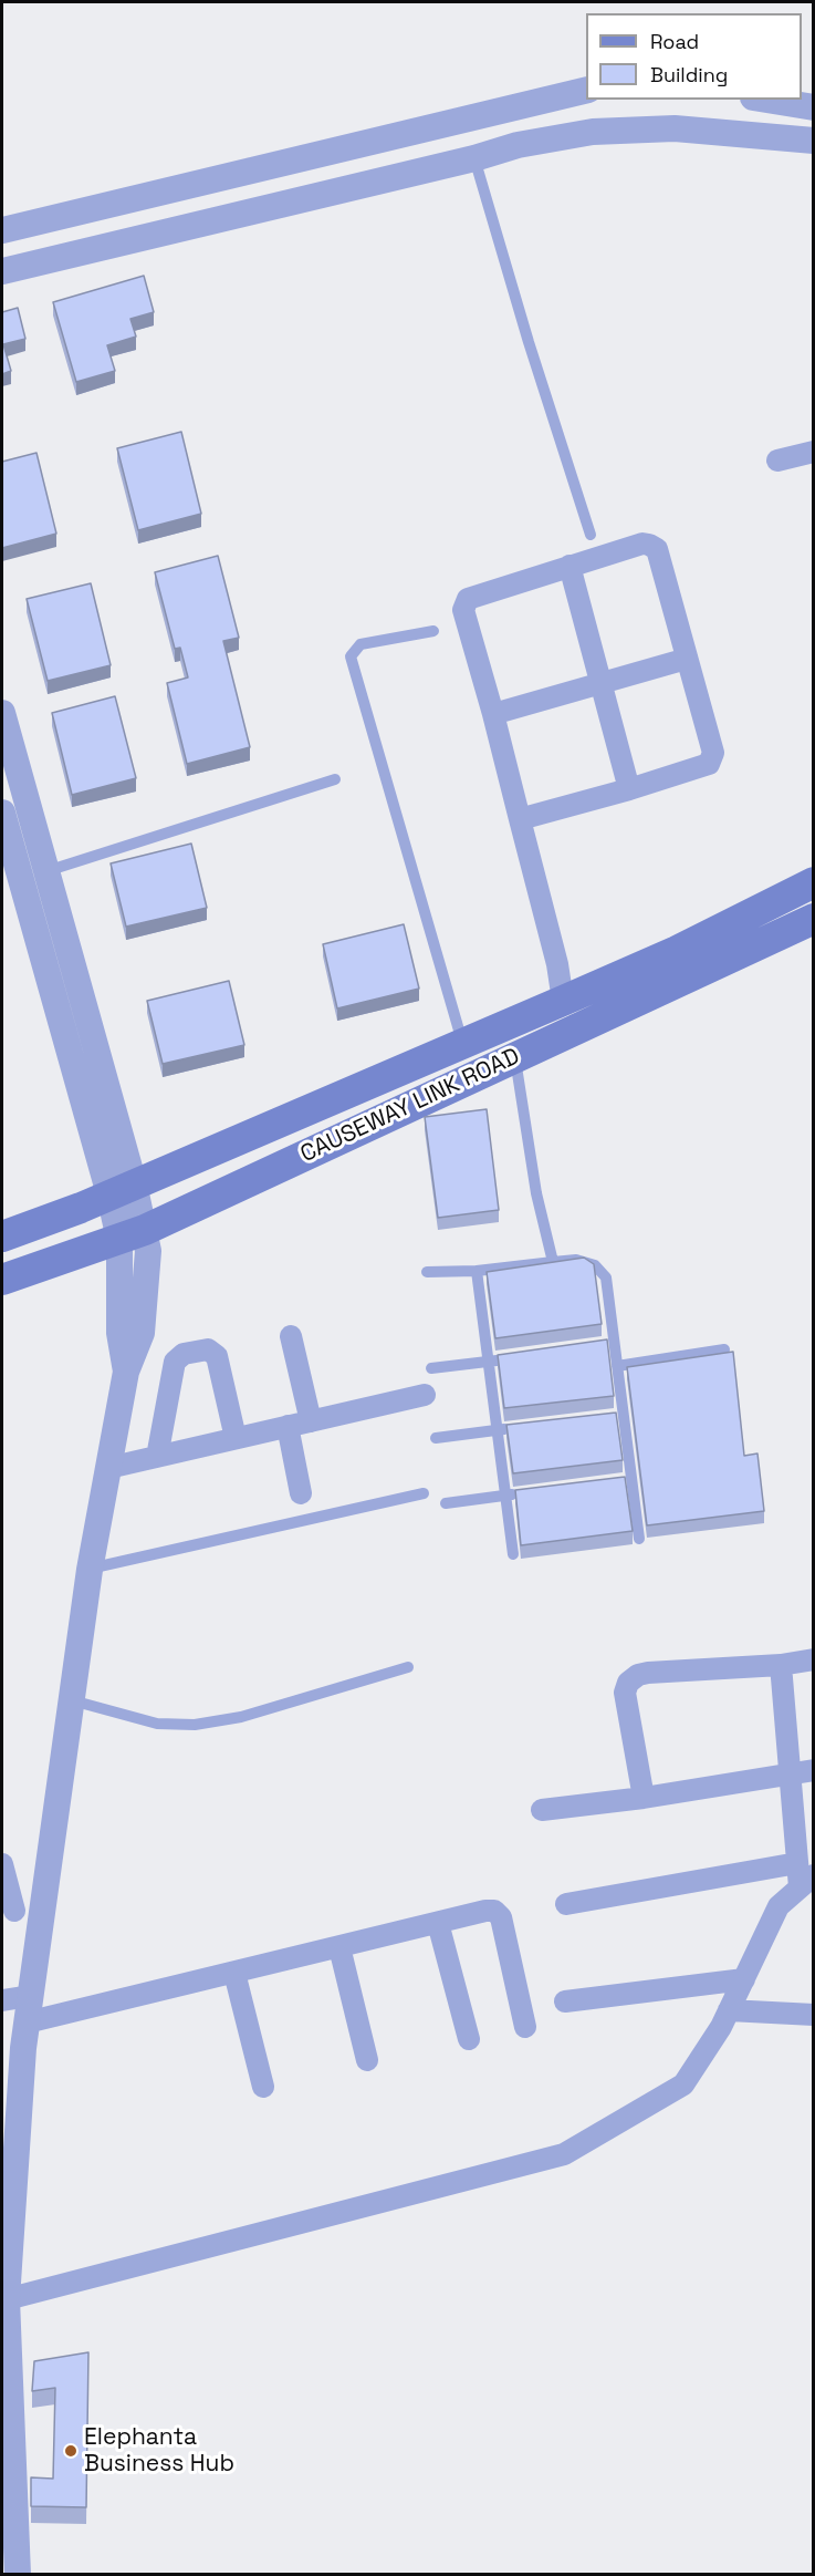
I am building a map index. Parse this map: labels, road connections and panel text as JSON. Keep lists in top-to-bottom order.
{
  "streets": {
    "main road": ["CAUSEWAY LINK ROAD"]
  },
  "places": ["Elephanta Business Hub"],
  "legend": ["Road", "Building"]
}
